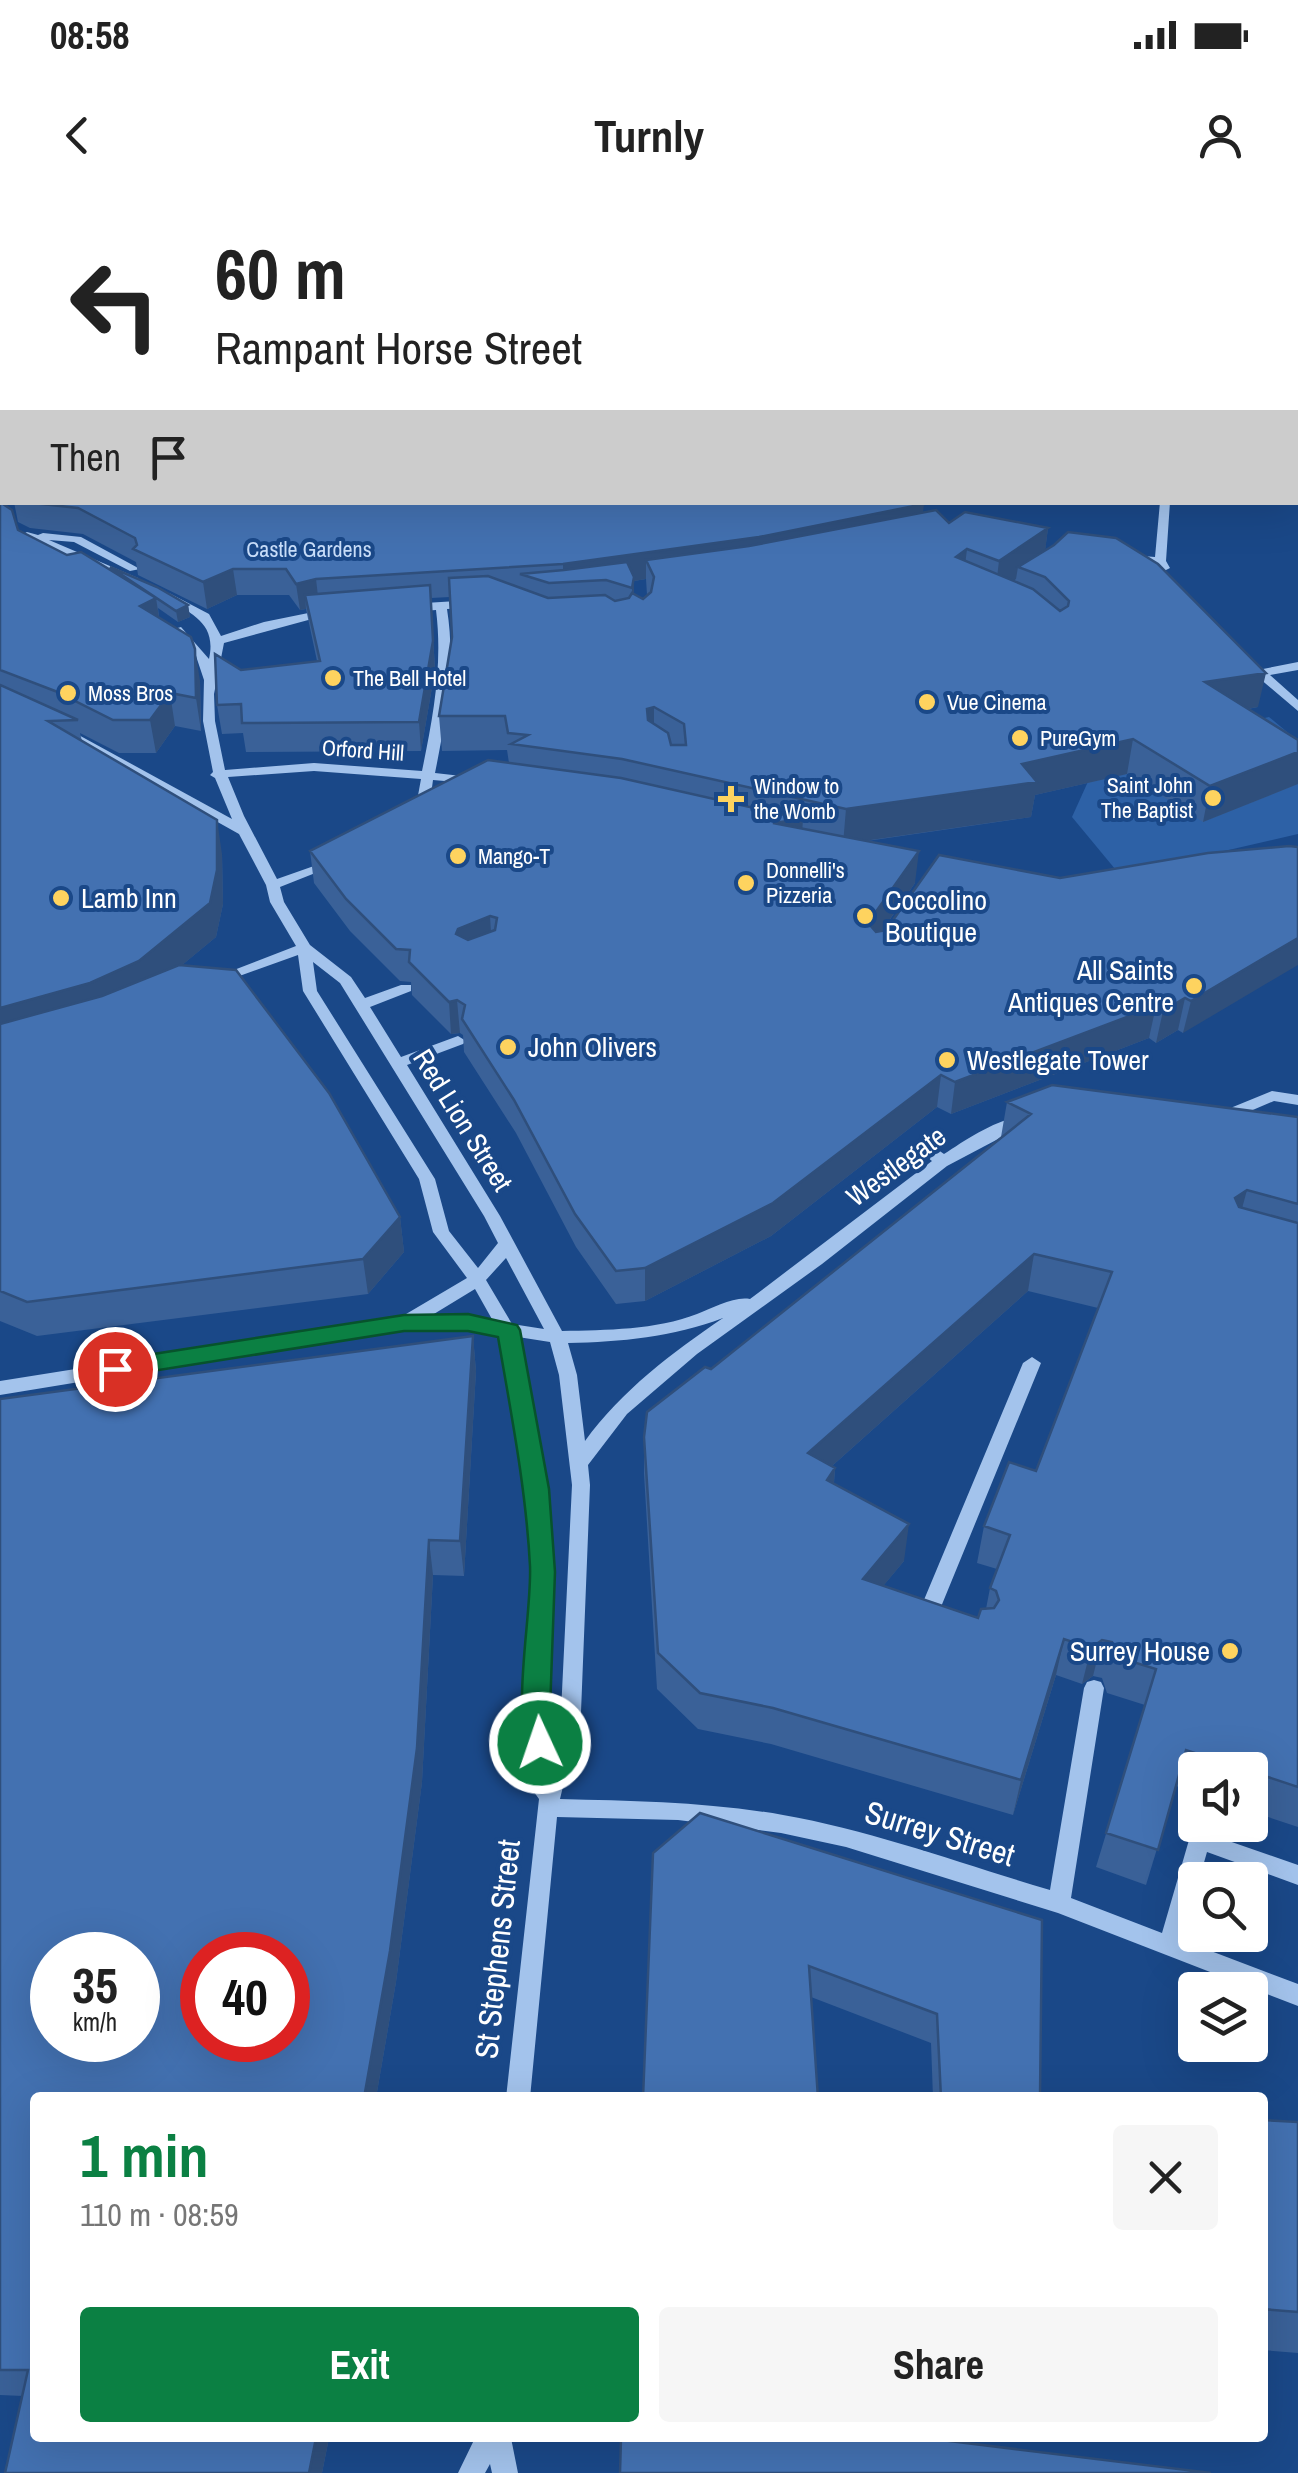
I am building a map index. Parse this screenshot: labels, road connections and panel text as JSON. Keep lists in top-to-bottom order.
{
  "streets": {
    "street": [
      "Orford Hill",
      "Red Lion Street",
      "Westlegate",
      "Surrey Street",
      "St Stephens Street"
    ]
  },
  "crossings": [
    ["Orford Hill", "Red Lion Street"],
    ["Red Lion Street", "Westlegate"],
    ["Red Lion Street", "St Stephens Street"],
    ["Westlegate", "St Stephens Street"],
    ["Surrey Street", "St Stephens Street"]
  ],
  "parks": ["Castle Gardens"],
  "places": {
    "other": [
      "The Bell Hotel",
      "Moss Bros",
      "Vue Cinema",
      "PureGym",
      "Saint John The Baptist",
      "Mango-T",
      "Donnelli's Pizzeria",
      "Lamb Inn",
      "Coccolino Boutique",
      "All Saints Antiques Centre",
      "John Olivers",
      "Westlegate Tower",
      "Surrey House"
    ],
    "health": ["Window to the Womb"]
  },
  "page": {
    "status": "08:58",
    "header": "Turnly",
    "turn": ["60 m", "Rampant Horse Street"],
    "then": "Then",
    "speed": "35 km/h",
    "limit": "40",
    "heading": ["1 min", "110 m · 08:59"],
    "buttons": ["Exit", "Share"]
  }
}
